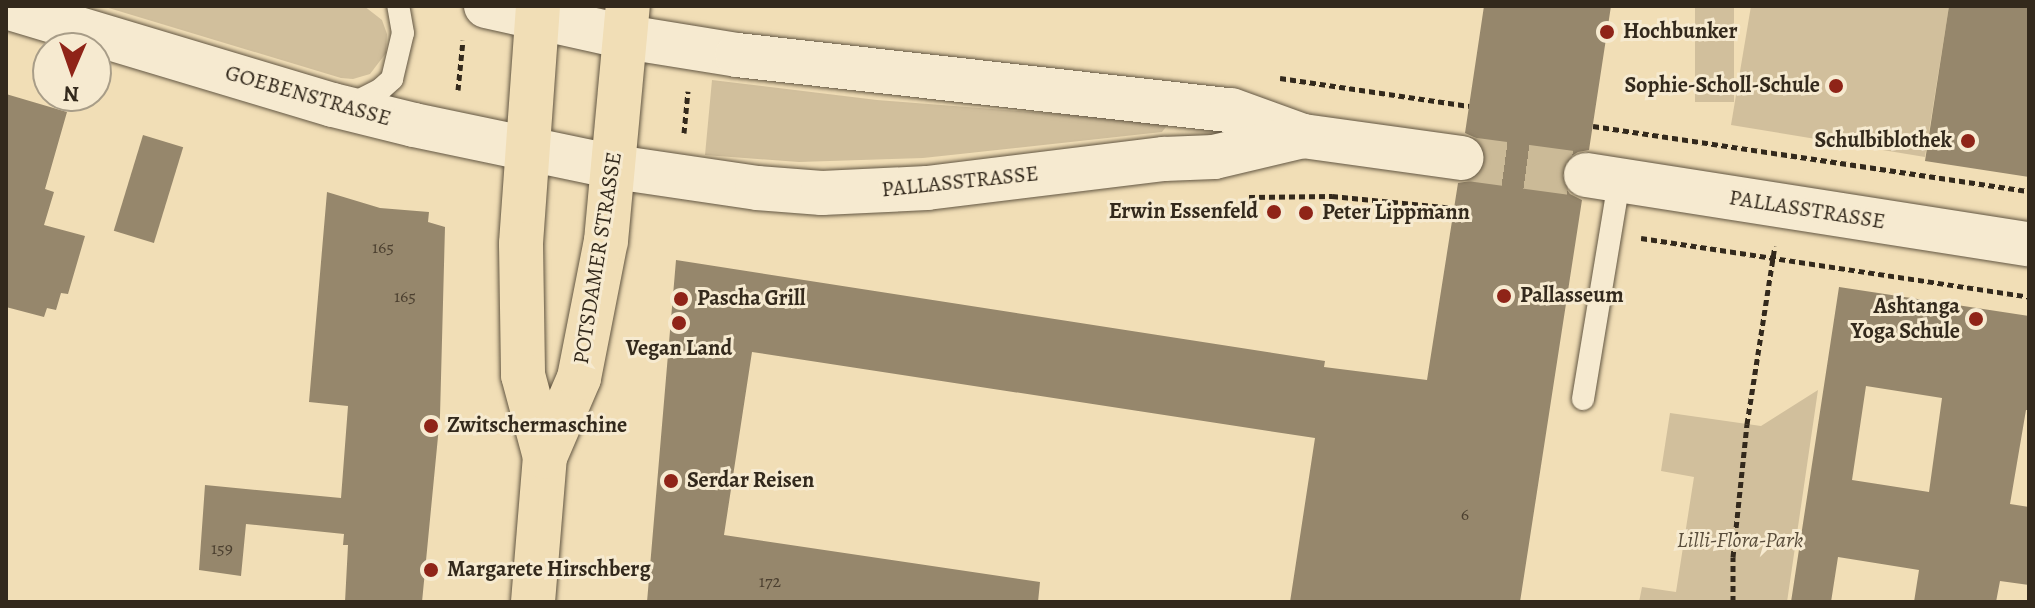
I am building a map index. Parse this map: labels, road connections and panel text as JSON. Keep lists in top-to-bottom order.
{
  "streets": {
    "main road": ["GOEBENSTRASSE", "PALLASSTRASSE", "POTSDAMER STRASSE"]
  },
  "crossings": [
    ["GOEBENSTRASSE", "PALLASSTRASSE"],
    ["GOEBENSTRASSE", "POTSDAMER STRASSE"],
    ["PALLASSTRASSE", "POTSDAMER STRASSE"]
  ],
  "parks": ["Lilli-Flora-Park"],
  "places": [
    "Hochbunker",
    "Sophie-Scholl-Schule",
    "Schulbiblothek",
    "Erwin Essenfeld",
    "Peter Lippmann",
    "Pallasseum",
    "Pascha Grill",
    "Ashtanga Yoga Schule",
    "Vegan Land",
    "Zwitschermaschine",
    "Serdar Reisen",
    "Margarete Hirschberg"
  ],
  "house_numbers": [
    "165",
    "165",
    "6",
    "159",
    "172"
  ],
  "north": "bottom"
}
